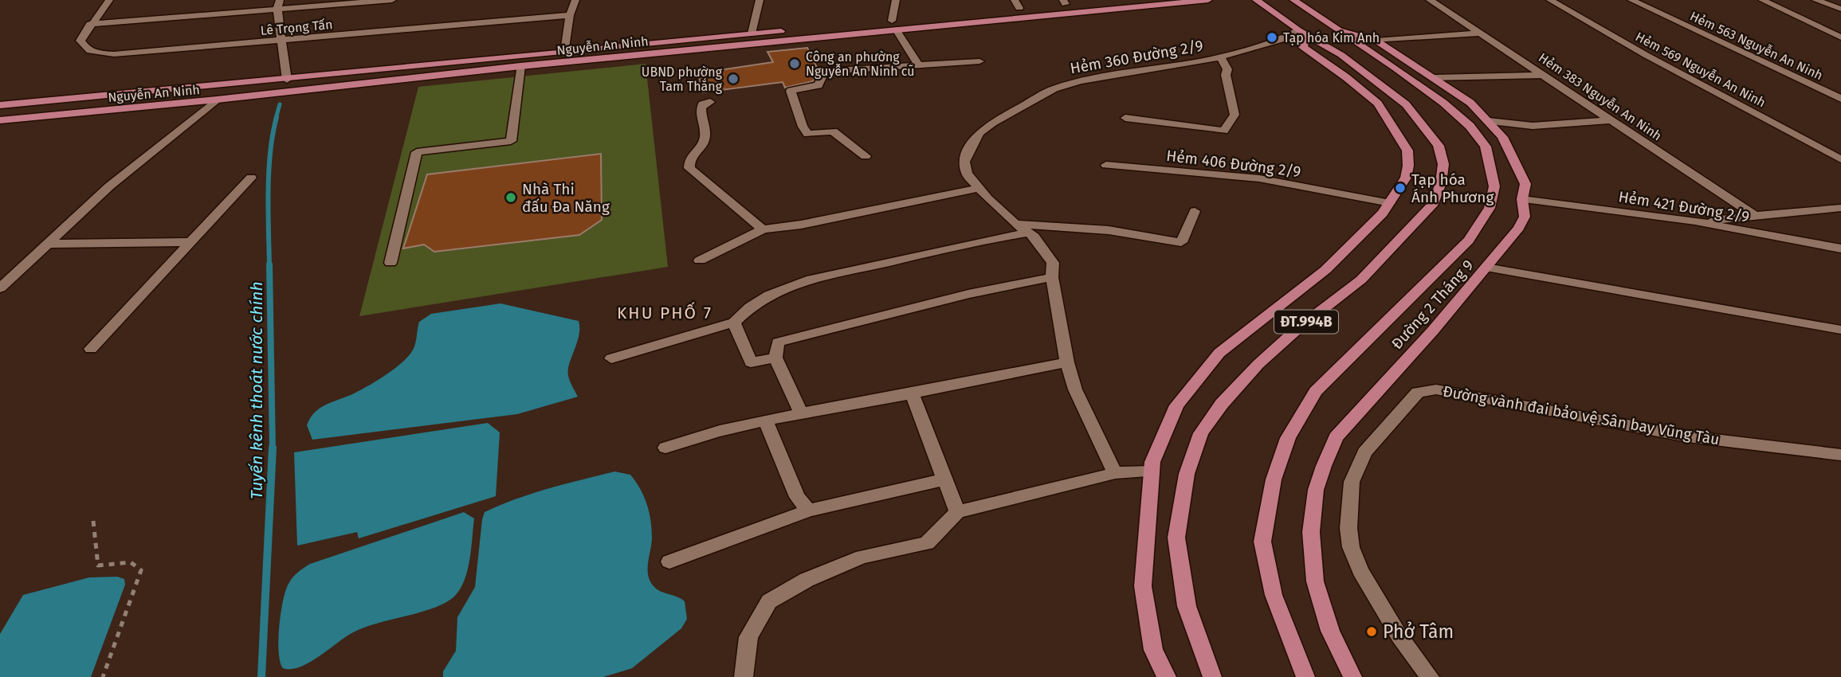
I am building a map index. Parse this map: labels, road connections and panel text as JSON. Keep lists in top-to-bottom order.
{
  "streets": {
    "main road": ["Nguyễn An Ninh", "Đường 2 Tháng 9", "ĐT.994B"],
    "street": [
      "Lê Trọng Tấn",
      "Hẻm 563 Nguyễn An Ninh",
      "Hẻm 360 Đường 2/9",
      "Hẻm 569 Nguyễn An Ninh",
      "Hẻm 383 Nguyễn An Ninh",
      "Hẻm 406 Đường 2/9",
      "Hẻm 421 Đường 2/9",
      "Đường vành đai bảo vệ Sân bay Vũng Tàu"
    ]
  },
  "crossings": [
    ["Hẻm 360 Đường 2/9", "Đường 2 Tháng 9"],
    ["Hẻm 360 Đường 2/9", "ĐT.994B"],
    ["Hẻm 406 Đường 2/9", "ĐT.994B"],
    ["Hẻm 421 Đường 2/9", "Đường 2 Tháng 9"],
    ["Đường 2 Tháng 9", "ĐT.994B"]
  ],
  "districts": ["KHU PHỐ 7"],
  "water": ["Tuyến kênh thoát nước chính"],
  "places": [
    "Tạp hóa Kim Anh",
    "Công an phường Nguyễn An Ninh cũ",
    "UBND phường Tam Thắng",
    "Tạp hóa Ánh Phương",
    "Nhà Thi đấu Đa Năng",
    "Phở Tâm"
  ]
}
